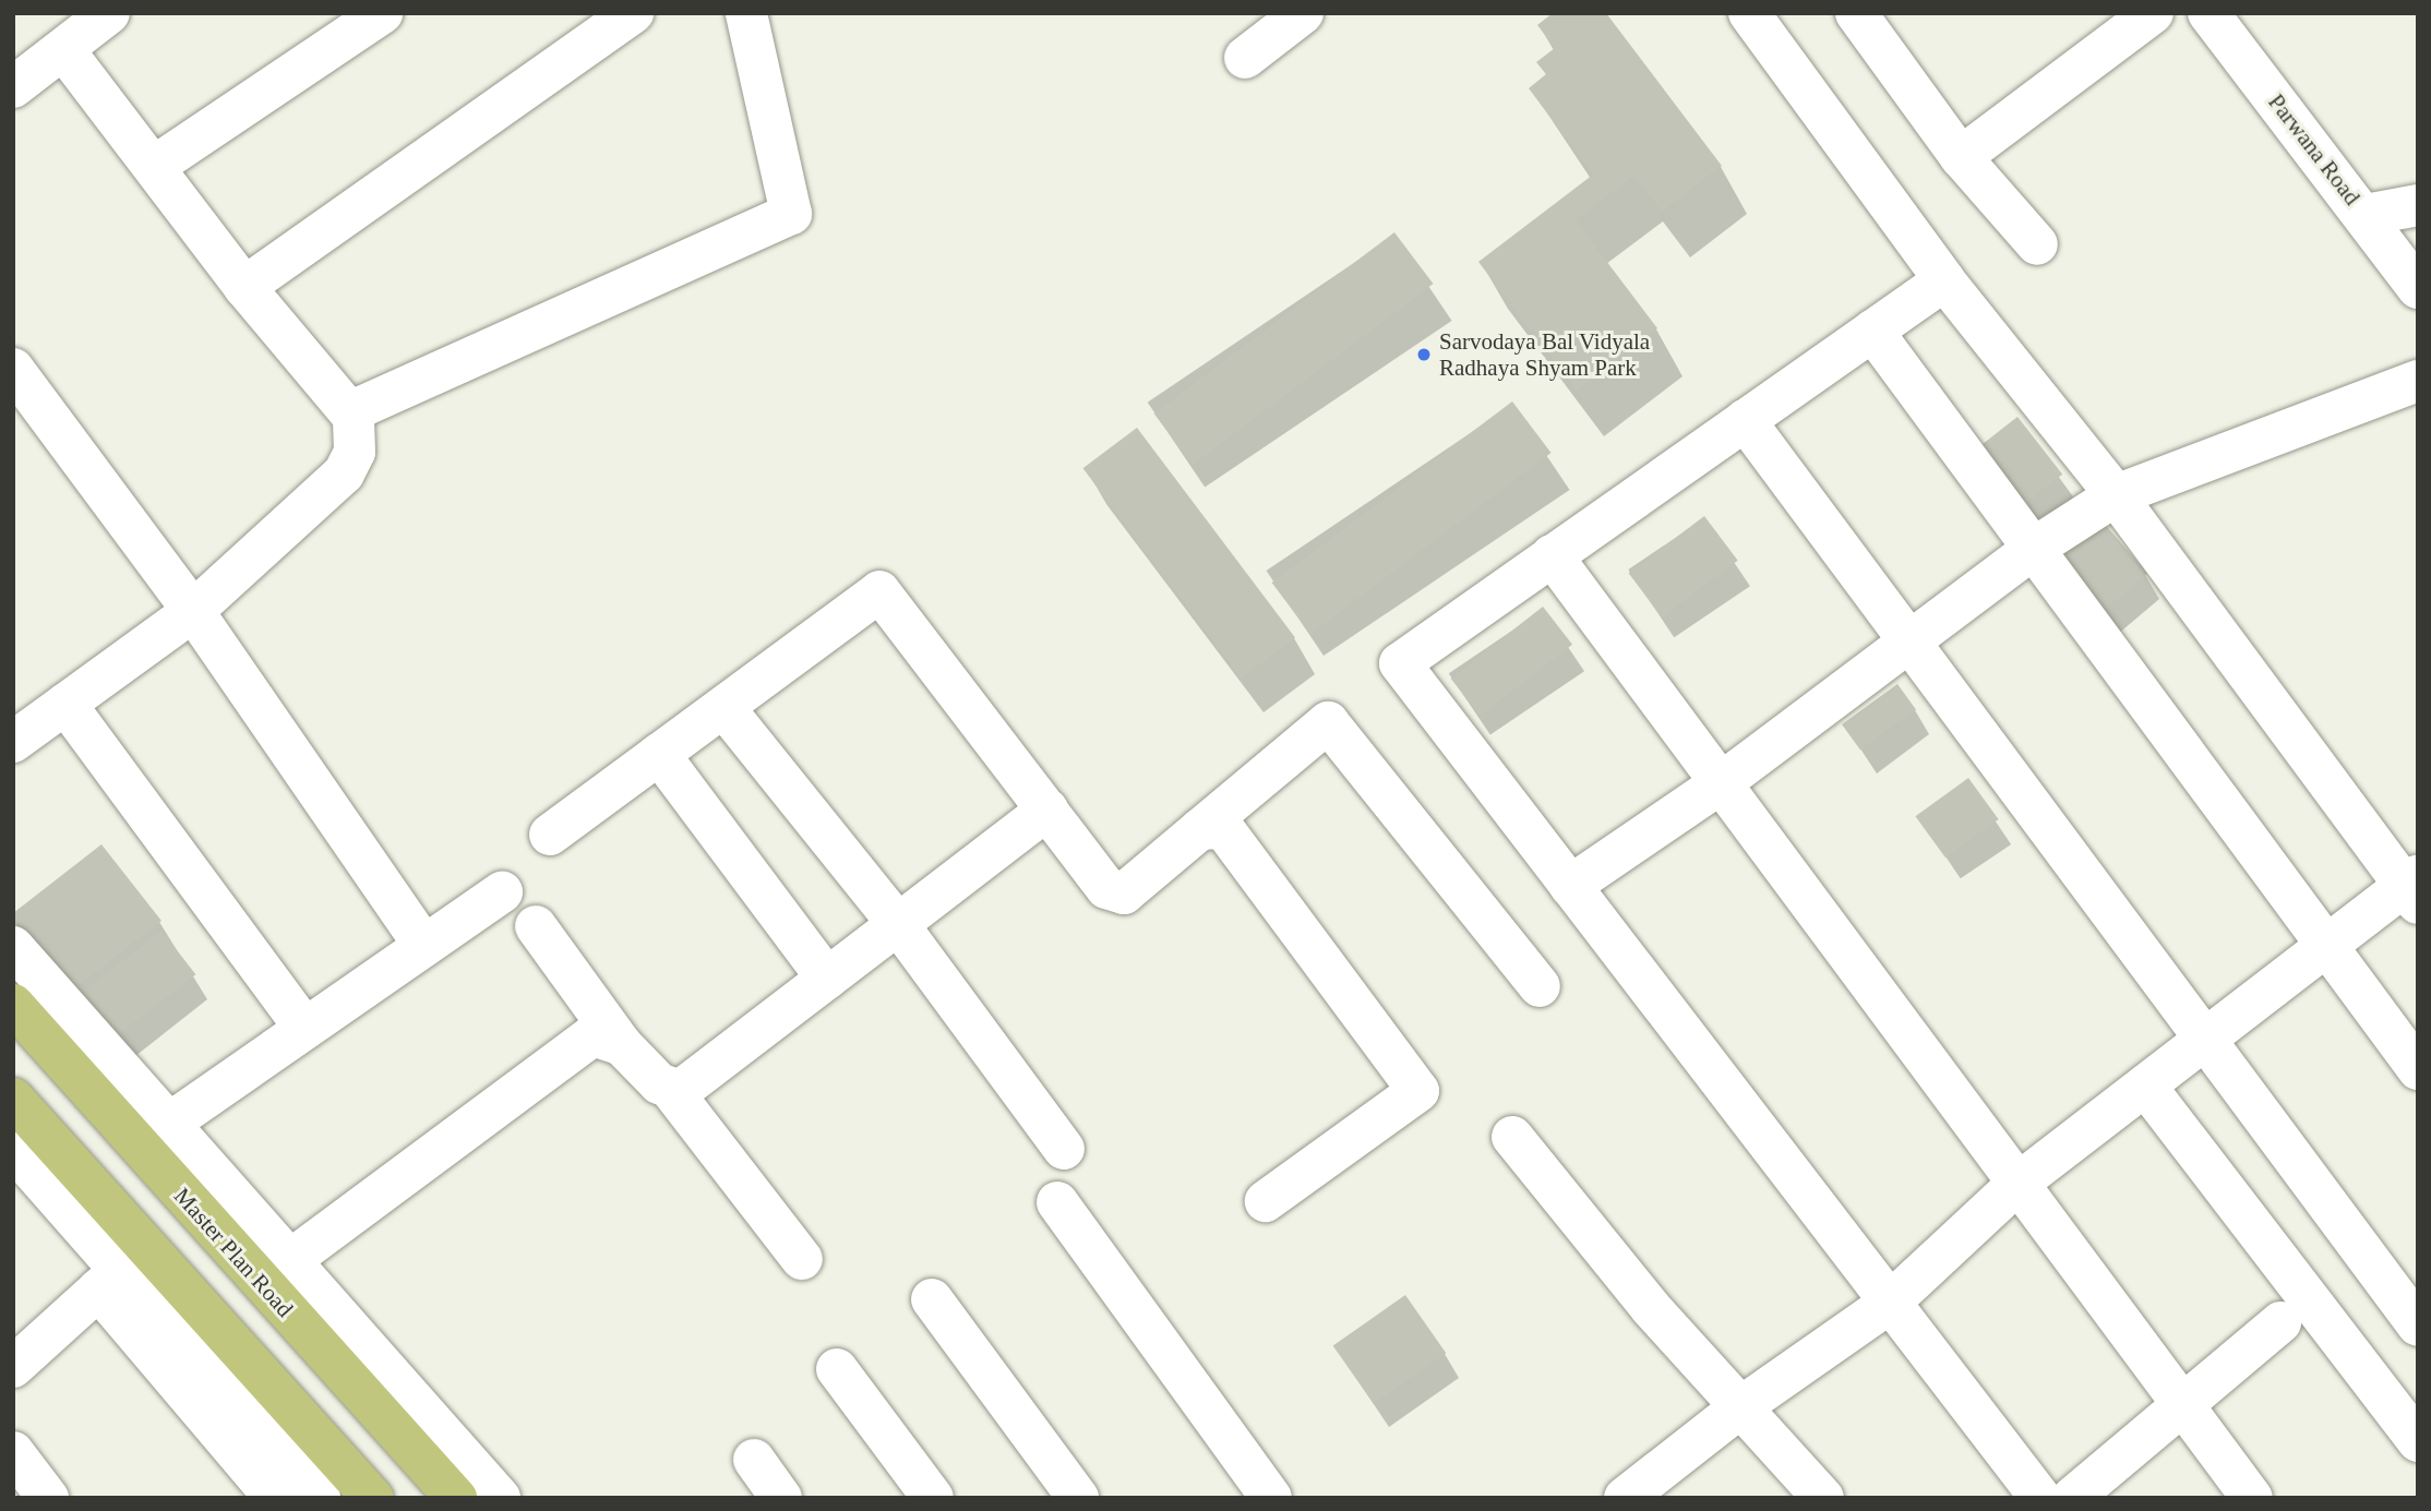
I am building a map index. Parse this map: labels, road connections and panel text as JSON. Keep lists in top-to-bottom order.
{
  "streets": {
    "main road": ["Master Plan Road"],
    "street": ["Parwana Road"]
  },
  "places": ["Sarvodaya Bal Vidyala Radhaya Shyam Park"]
}
